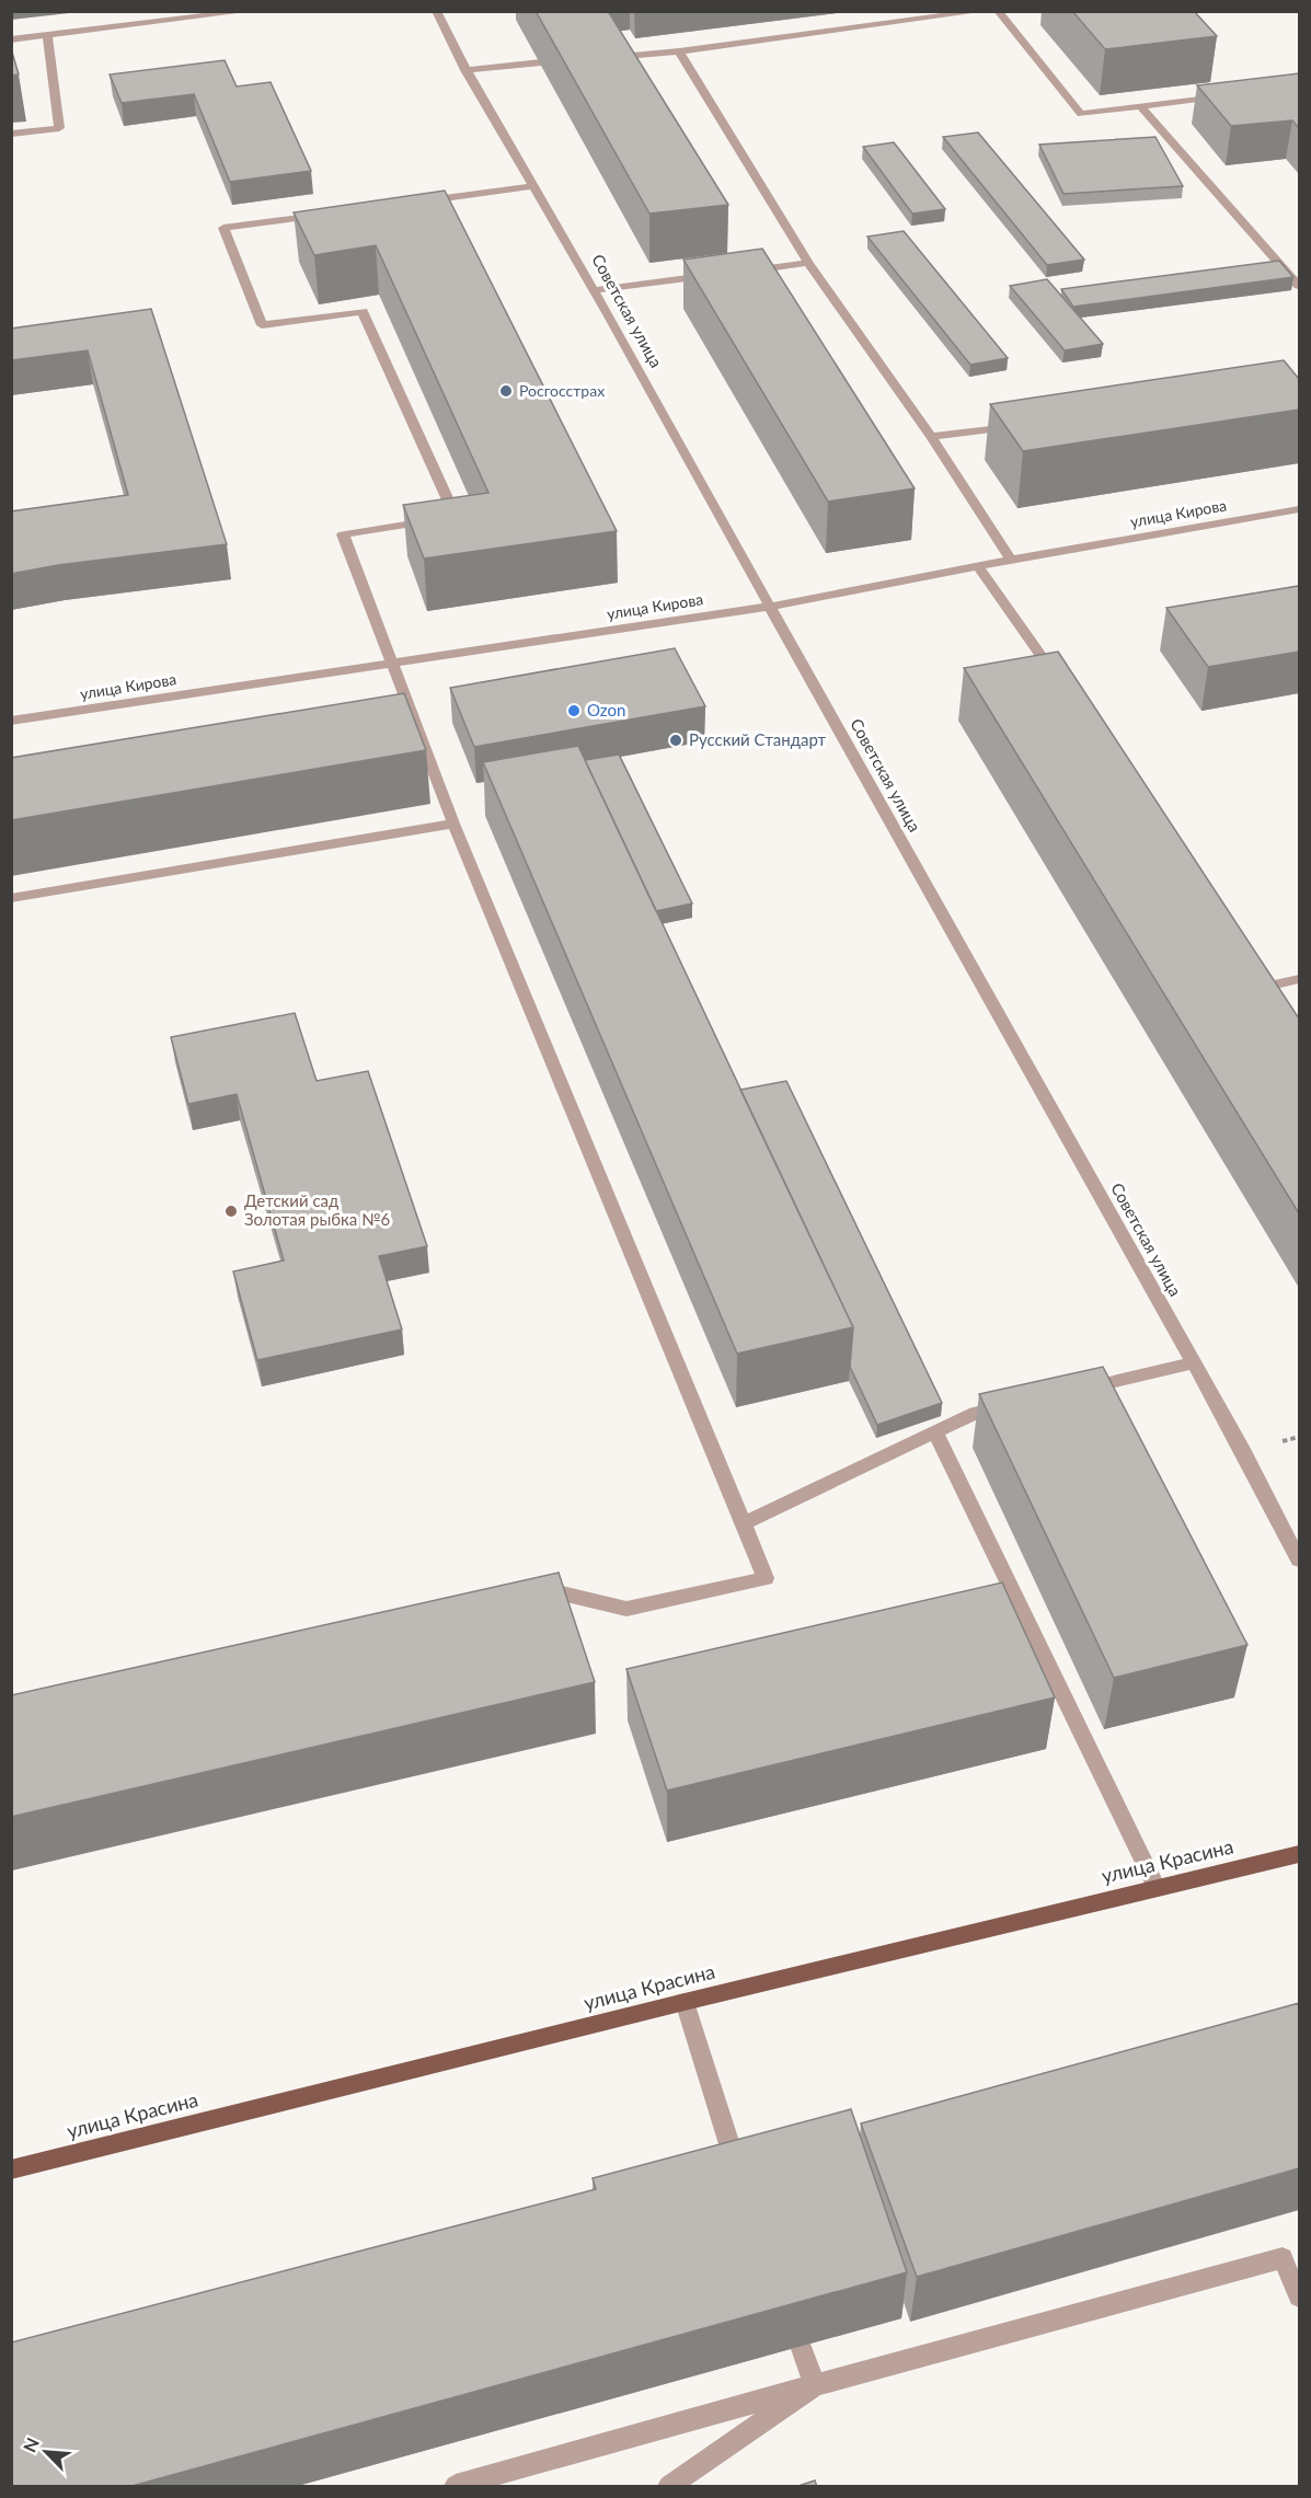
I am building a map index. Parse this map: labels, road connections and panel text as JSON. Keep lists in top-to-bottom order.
{
  "streets": {
    "main road": ["улица Красина"],
    "street": ["Советская улица", "улица Кирова"]
  },
  "crossings": [
    ["Советская улица", "улица Кирова"]
  ],
  "places": [
    "Росгосстрах",
    "Ozon",
    "Русский Стандарт",
    "Детский сад Золотая рыбка №6"
  ],
  "north": "top left"
}
